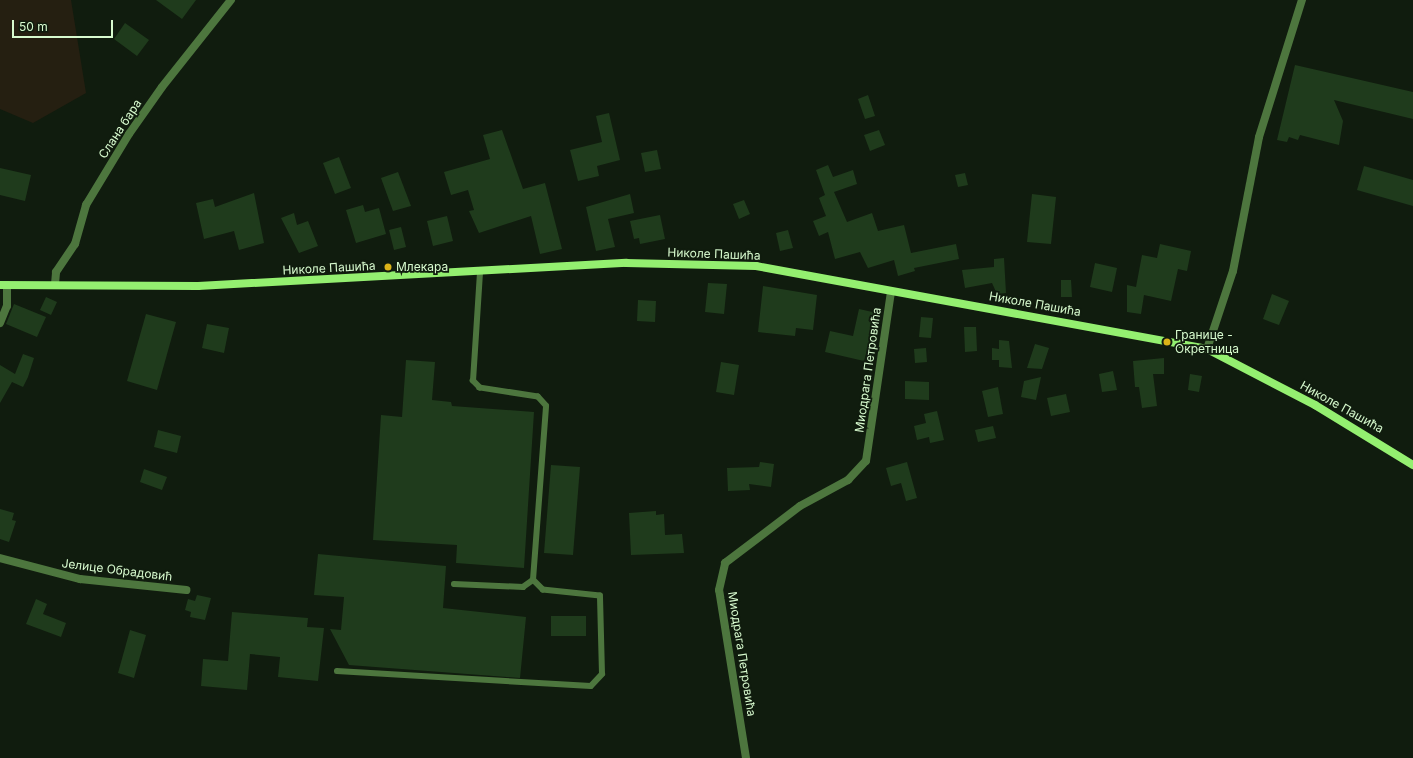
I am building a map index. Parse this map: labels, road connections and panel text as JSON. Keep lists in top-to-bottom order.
{
  "streets": {
    "street": [
      "Слана бара",
      "Николе Пашића",
      "Миодрага Петровића",
      "Јелице Обрадовић"
    ]
  },
  "crossings": [
    ["Слана бара", "Николе Пашића"],
    ["Николе Пашића", "Миодрага Петровића"]
  ],
  "places": ["Млекара", "Границе - Окретница"],
  "scale_bar": "50 m"
}
